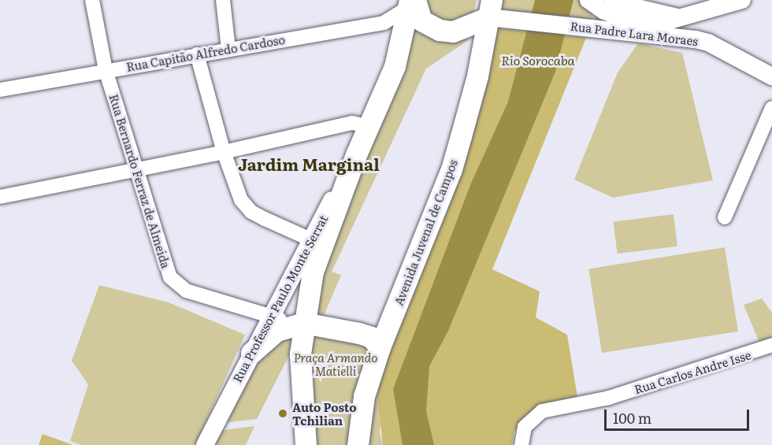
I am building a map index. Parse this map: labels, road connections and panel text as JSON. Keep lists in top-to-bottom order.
{
  "streets": {
    "highway": ["Avenida Juvenal de Campos"],
    "main road": ["Rua Padre Lara Moraes", "Rua Professor Paulo Monte Serrat"],
    "street": ["Rua Capitão Alfredo Cardoso", "Rua Bernardo Ferraz de Almeida", "Rua Carlos Andre Isse"]
  },
  "crossings": [
    ["Rua Padre Lara Moraes", "Avenida Juvenal de Campos"],
    ["Rua Capitão Alfredo Cardoso", "Rua Bernardo Ferraz de Almeida"],
    ["Rua Bernardo Ferraz de Almeida", "Rua Professor Paulo Monte Serrat"]
  ],
  "districts": ["Jardim Marginal"],
  "water": ["Rio Sorocaba"],
  "parks": ["Praça Armando Matielli"],
  "places": ["Auto Posto Tchilian"],
  "scale_bar": "100 m"
}
